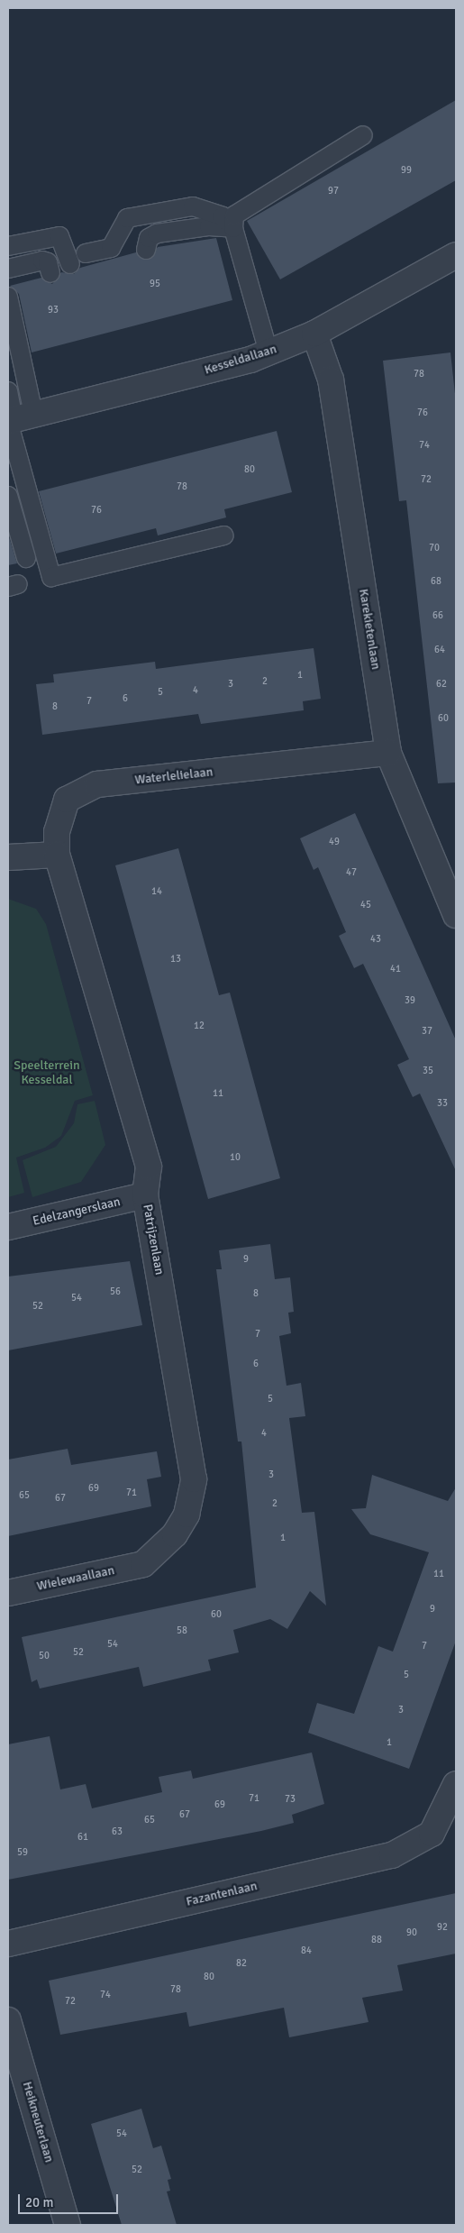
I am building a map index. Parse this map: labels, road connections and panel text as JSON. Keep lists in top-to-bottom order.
{
  "streets": {
    "street": [
      "Kesseldallaan",
      "Karekietenlaan",
      "Waterlelielaan",
      "Edelzangerslaan",
      "Patrijzenlaan",
      "Wielewaallaan",
      "Fazantenlaan",
      "Heikneuterlaan"
    ]
  },
  "crossings": [
    ["Kesseldallaan", "Karekietenlaan"],
    ["Karekietenlaan", "Waterlelielaan"],
    ["Waterlelielaan", "Patrijzenlaan"],
    ["Edelzangerslaan", "Patrijzenlaan"],
    ["Patrijzenlaan", "Wielewaallaan"]
  ],
  "parks": ["Speelterrein Kesseldal"],
  "house_numbers": [
    "99",
    "97",
    "95",
    "93",
    "78",
    "76",
    "74",
    "80",
    "72",
    "78",
    "76",
    "70",
    "68",
    "66",
    "64",
    "1",
    "2",
    "3",
    "62",
    "4",
    "5",
    "6",
    "7",
    "8",
    "60",
    "49",
    "47",
    "14",
    "45",
    "43",
    "13",
    "41",
    "39",
    "12",
    "37",
    "35",
    "11",
    "33",
    "10",
    "9",
    "56",
    "8",
    "54",
    "52",
    "7",
    "6",
    "5",
    "4",
    "3",
    "69",
    "71",
    "65",
    "67",
    "2",
    "1",
    "11",
    "9",
    "60",
    "58",
    "54",
    "7",
    "52",
    "50",
    "5",
    "3",
    "1",
    "71",
    "73",
    "69",
    "67",
    "65",
    "63",
    "61",
    "59",
    "92",
    "90",
    "88",
    "84",
    "82",
    "80",
    "78",
    "74",
    "72",
    "54",
    "52"
  ],
  "scale_bar": "20 m"
}
